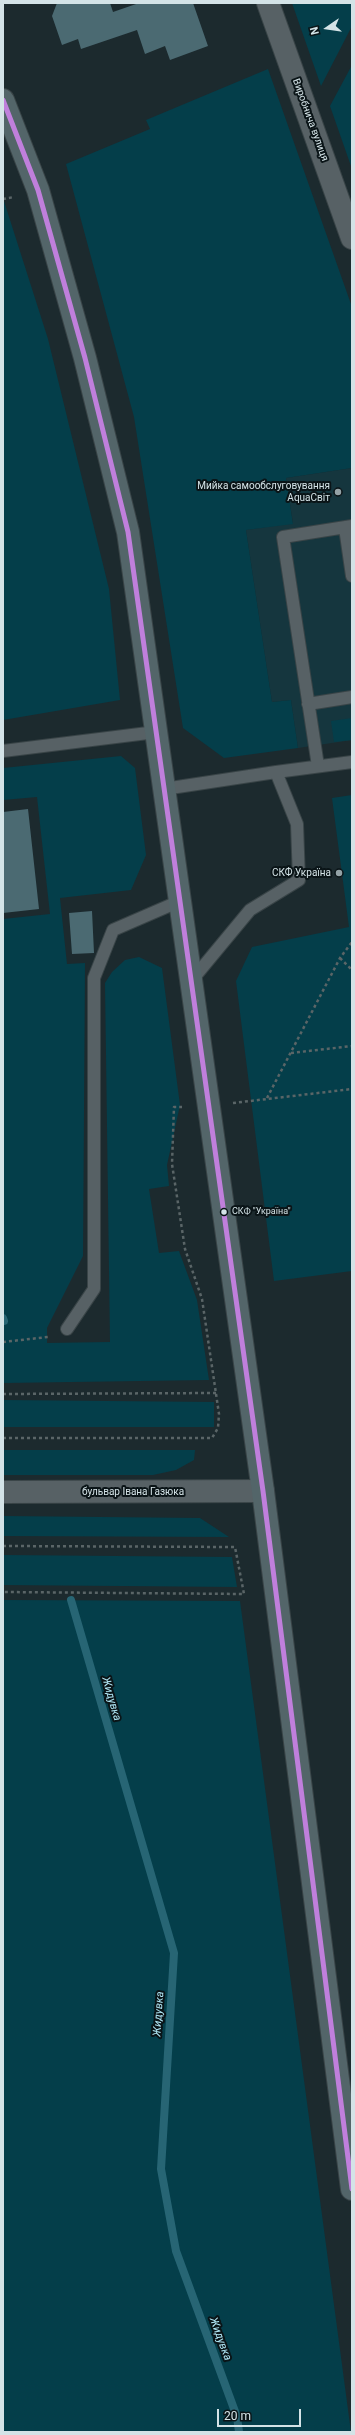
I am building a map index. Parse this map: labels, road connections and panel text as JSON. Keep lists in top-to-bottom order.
{
  "streets": {
    "street": ["Виробнича вулиця", "бульвар Івана Газюка"]
  },
  "water": ["Жидувка"],
  "places": ["Мийка самообслуговування AquaСвіт", "СКФ Україна", "СКФ \"Україна\""],
  "scale_bar": "20 m",
  "north": "left"
}
